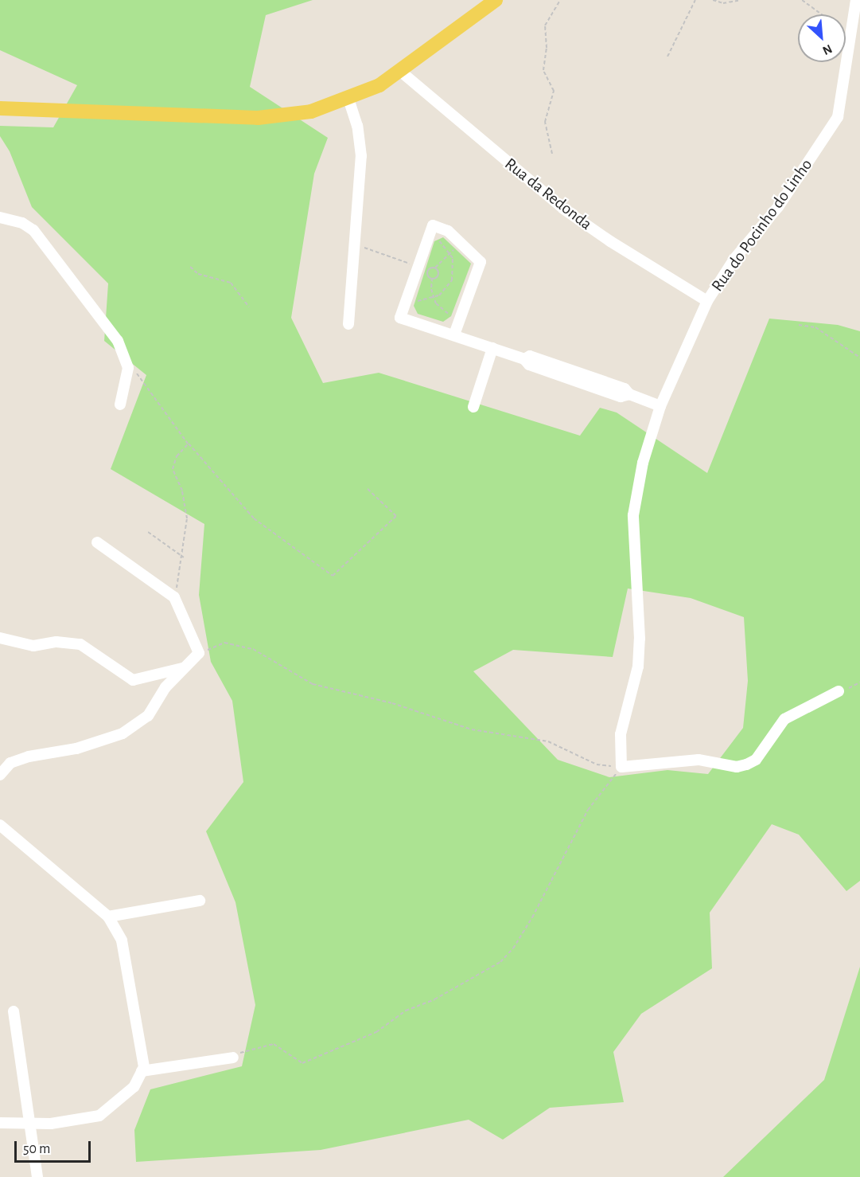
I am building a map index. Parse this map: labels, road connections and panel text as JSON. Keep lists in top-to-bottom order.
{
  "streets": {
    "street": ["Rua da Redonda", "Rua do Pocinho do Linho"]
  },
  "crossings": [
    ["Rua da Redonda", "Rua do Pocinho do Linho"]
  ],
  "scale_bar": "50 m",
  "north": "bottom right"
}
